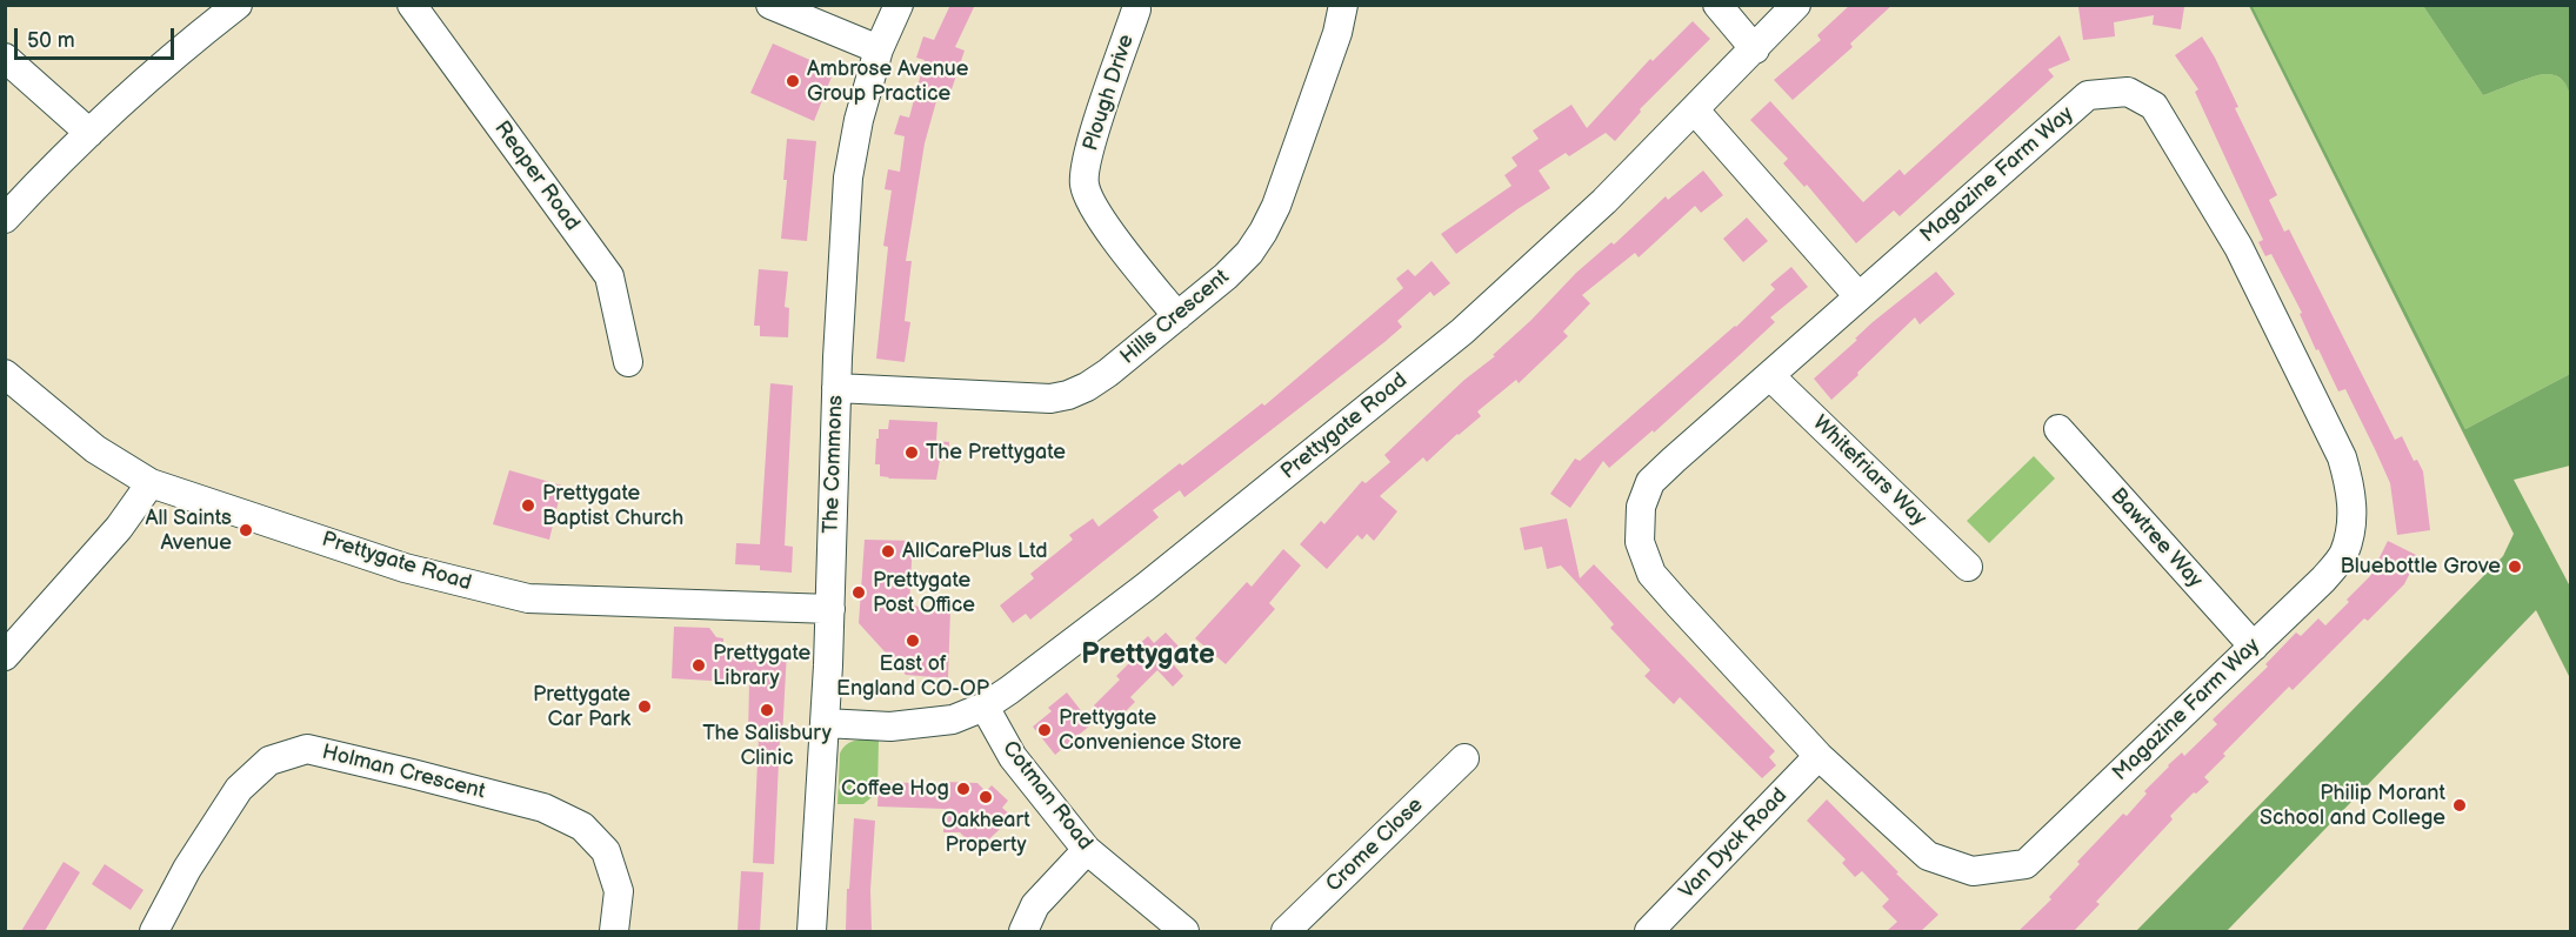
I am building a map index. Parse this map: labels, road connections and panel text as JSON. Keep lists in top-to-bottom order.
{
  "streets": {
    "street": [
      "Plough Drive",
      "Magazine Farm Way",
      "Reaper Road",
      "Hills Crescent",
      "Prettygate Road",
      "The Commons",
      "Whitefriars Way",
      "Bawtree Way",
      "Holman Crescent",
      "Cotman Road",
      "Van Dyck Road",
      "Crome Close"
    ]
  },
  "crossings": [
    ["Plough Drive", "Hills Crescent"],
    ["Magazine Farm Way", "Whitefriars Way"],
    ["Magazine Farm Way", "Bawtree Way"],
    ["Magazine Farm Way", "Van Dyck Road"],
    ["Hills Crescent", "The Commons"],
    ["Prettygate Road", "The Commons"],
    ["Prettygate Road", "Cotman Road"]
  ],
  "districts": ["Prettygate"],
  "places": [
    "Ambrose Avenue Group Practice",
    "The Prettygate",
    "Prettygate Baptist Church",
    "All Saints Avenue",
    "AllCarePlus Ltd",
    "Bluebottle Grove",
    "Prettygate Post Office",
    "East of England CO-OP",
    "Prettygate Library",
    "Prettygate Car Park",
    "The Salisbury Clinic",
    "Prettygate Convenience Store",
    "Coffee Hog",
    "Oakheart Property",
    "Philip Morant School and College"
  ],
  "scale_bar": "50 m"
}
